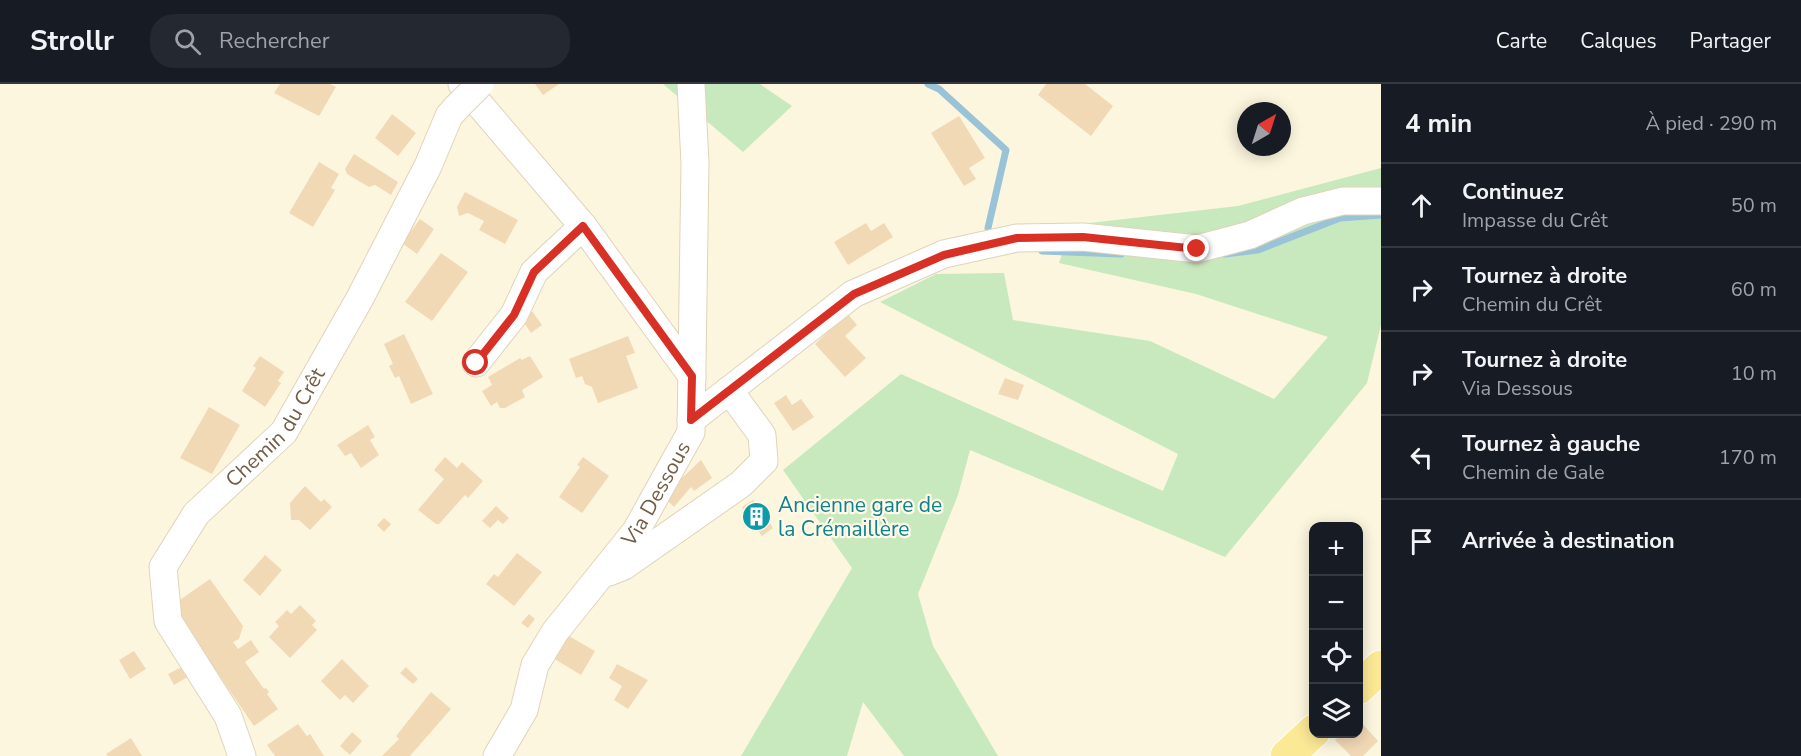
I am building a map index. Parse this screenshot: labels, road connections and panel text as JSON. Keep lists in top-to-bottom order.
{
  "streets": {
    "street": ["Chemin du Crêt", "Via Dessous"]
  },
  "places": {
    "building": ["Ancienne gare de la Crémaillère"]
  },
  "north": "top right",
  "page": {
    "header": "Strollr",
    "search": "Rechercher",
    "nav": ["Carte", "Calques", "Partager"],
    "heading": ["4 min", "À pied · 290 m"],
    "list": [
      ["Continuez", "Impasse du Crêt", "50 m"],
      ["Tournez à droite", "Chemin du Crêt", "60 m"],
      ["Tournez à droite", "Via Dessous", "10 m"],
      ["Tournez à gauche", "Chemin de Gale", "170 m"],
      "Arrivée à destination"
    ],
    "map_buttons": ["+", "−"]
  }
}
